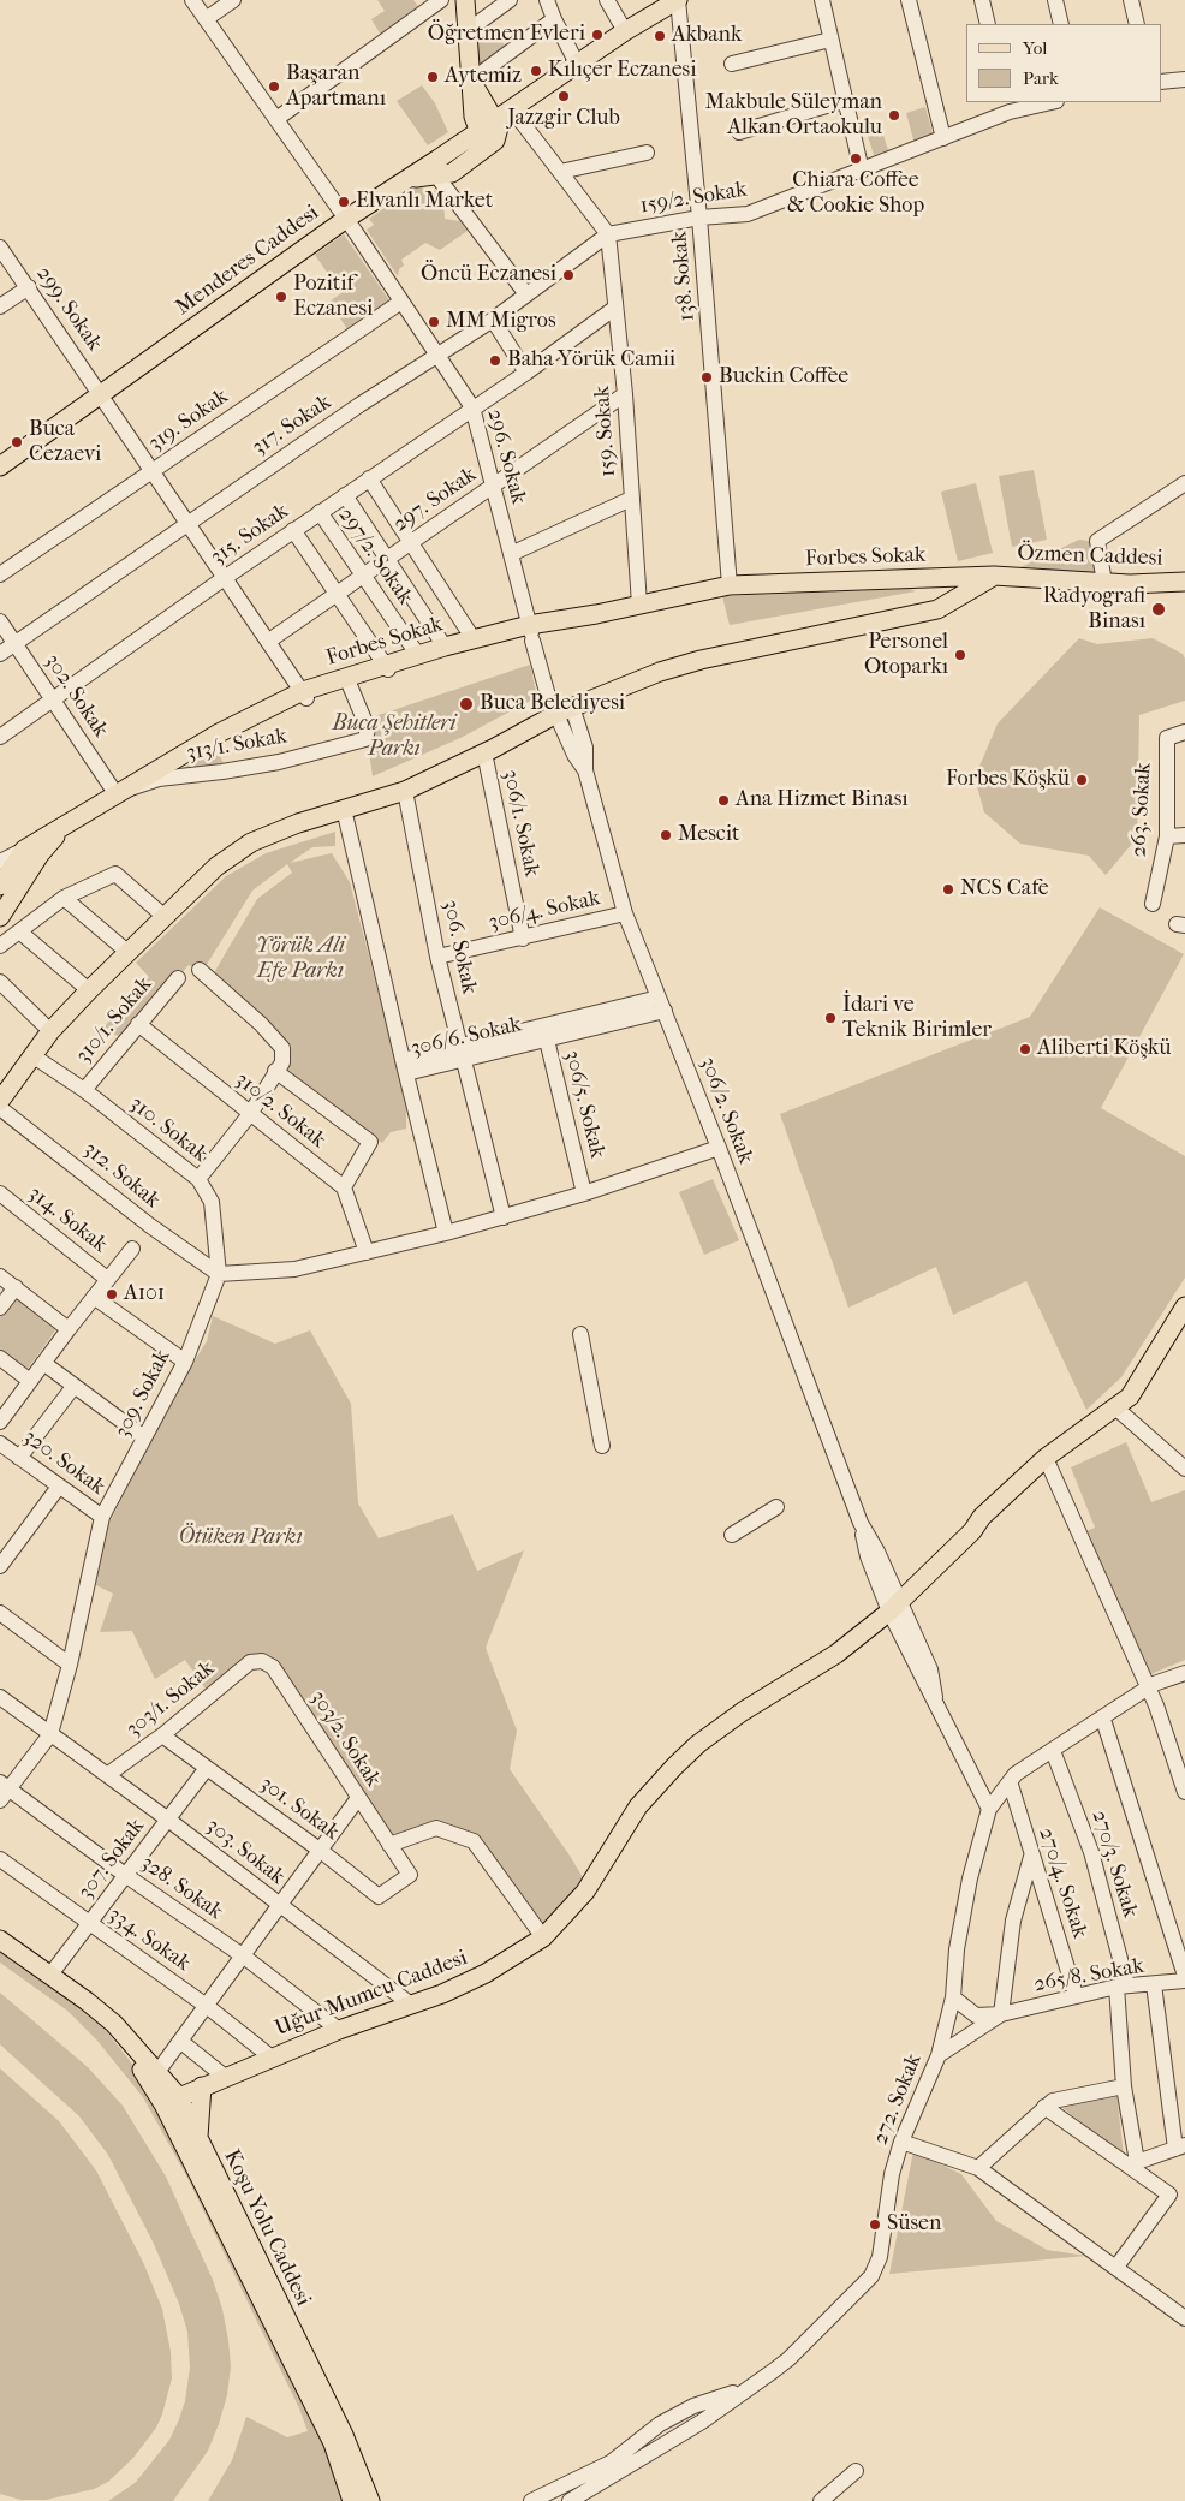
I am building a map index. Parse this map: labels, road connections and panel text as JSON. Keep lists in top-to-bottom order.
{
  "streets": {
    "main road": [
      "Menderes Caddesi",
      "Özmen Caddesi",
      "Forbes Sokak",
      "Uğur Mumcu Caddesi",
      "Koşu Yolu Caddesi"
    ],
    "street": [
      "159/2. Sokak",
      "138. Sokak",
      "299. Sokak",
      "319. Sokak",
      "317. Sokak",
      "159. Sokak",
      "296. Sokak",
      "297. Sokak",
      "315. Sokak",
      "297/2. Sokak",
      "302. Sokak",
      "313/1. Sokak",
      "263. Sokak",
      "306/1. Sokak",
      "306/4. Sokak",
      "306. Sokak",
      "310/1. Sokak",
      "306/6. Sokak",
      "306/5. Sokak",
      "310/2. Sokak",
      "306/2. Sokak",
      "310. Sokak",
      "312. Sokak",
      "314. Sokak",
      "309. Sokak",
      "320. Sokak",
      "303/1. Sokak",
      "303/2. Sokak",
      "301. Sokak",
      "303. Sokak",
      "307. Sokak",
      "270/3. Sokak",
      "270/4. Sokak",
      "328. Sokak",
      "334. Sokak",
      "265/8. Sokak",
      "272. Sokak"
    ]
  },
  "crossings": [
    ["159/2. Sokak", "138. Sokak"],
    ["159/2. Sokak", "317. Sokak"],
    ["159/2. Sokak", "159. Sokak"],
    ["Menderes Caddesi", "138. Sokak"],
    ["Menderes Caddesi", "299. Sokak"],
    ["Menderes Caddesi", "296. Sokak"],
    ["138. Sokak", "Forbes Sokak"],
    ["299. Sokak", "319. Sokak"],
    ["299. Sokak", "317. Sokak"],
    ["299. Sokak", "297. Sokak"],
    ["299. Sokak", "315. Sokak"],
    ["299. Sokak", "Forbes Sokak"],
    ["319. Sokak", "296. Sokak"],
    ["317. Sokak", "159. Sokak"],
    ["317. Sokak", "296. Sokak"],
    ["317. Sokak", "302. Sokak"],
    ["159. Sokak", "297. Sokak"],
    ["159. Sokak", "315. Sokak"],
    ["159. Sokak", "Forbes Sokak"],
    ["296. Sokak", "297. Sokak"],
    ["296. Sokak", "315. Sokak"],
    ["296. Sokak", "Forbes Sokak"],
    ["296. Sokak", "306/2. Sokak"],
    ["297. Sokak", "297/2. Sokak"],
    ["315. Sokak", "297/2. Sokak"],
    ["315. Sokak", "302. Sokak"],
    ["297/2. Sokak", "Forbes Sokak"],
    ["Özmen Caddesi", "Forbes Sokak"],
    ["Forbes Sokak", "302. Sokak"],
    ["Forbes Sokak", "313/1. Sokak"],
    ["302. Sokak", "313/1. Sokak"],
    ["306/1. Sokak", "306/4. Sokak"],
    ["306/4. Sokak", "306. Sokak"],
    ["306/4. Sokak", "306/2. Sokak"],
    ["306. Sokak", "306/6. Sokak"],
    ["310/1. Sokak", "310/2. Sokak"],
    ["310/1. Sokak", "310. Sokak"],
    ["306/6. Sokak", "306/5. Sokak"],
    ["306/6. Sokak", "306/2. Sokak"],
    ["306/2. Sokak", "Uğur Mumcu Caddesi"],
    ["306/2. Sokak", "272. Sokak"],
    ["310. Sokak", "312. Sokak"],
    ["310. Sokak", "309. Sokak"],
    ["312. Sokak", "309. Sokak"],
    ["309. Sokak", "320. Sokak"],
    ["309. Sokak", "303. Sokak"],
    ["309. Sokak", "328. Sokak"],
    ["303/1. Sokak", "303/2. Sokak"],
    ["303/1. Sokak", "301. Sokak"],
    ["303/1. Sokak", "303. Sokak"],
    ["303/2. Sokak", "301. Sokak"],
    ["301. Sokak", "307. Sokak"],
    ["303. Sokak", "307. Sokak"],
    ["303. Sokak", "Uğur Mumcu Caddesi"],
    ["307. Sokak", "328. Sokak"],
    ["307. Sokak", "334. Sokak"],
    ["307. Sokak", "Koşu Yolu Caddesi"],
    ["270/3. Sokak", "265/8. Sokak"],
    ["270/3. Sokak", "272. Sokak"],
    ["270/4. Sokak", "265/8. Sokak"],
    ["270/4. Sokak", "272. Sokak"],
    ["328. Sokak", "Uğur Mumcu Caddesi"],
    ["334. Sokak", "Uğur Mumcu Caddesi"],
    ["265/8. Sokak", "272. Sokak"],
    ["Uğur Mumcu Caddesi", "Koşu Yolu Caddesi"]
  ],
  "parks": ["Buca Şehitleri Parkı", "Yörük Ali Efe Parkı", "Ötüken Parkı"],
  "places": [
    "Öğretmen Evleri",
    "Akbank",
    "Kılıçer Eczanesi",
    "Aytemiz",
    "Başaran Apartmanı",
    "Jazzgir Club",
    "Makbule Süleyman Alkan Ortaokulu",
    "Chiara Coffee & Cookie Shop",
    "Elvanlı Market",
    "Öncü Eczanesi",
    "Pozitif Eczanesi",
    "MM Migros",
    "Baha Yörük Camii",
    "Buckin Coffee",
    "Buca Cezaevi",
    "Radyografi Binası",
    "Personel Otoparkı",
    "Buca Belediyesi",
    "Forbes Köşkü",
    "Ana Hizmet Binası",
    "Mescit",
    "NCS Cafe",
    "İdari ve Teknik Birimler",
    "Aliberti Köşkü",
    "A101",
    "Süsen"
  ],
  "legend": ["Yol", "Park"]
}
